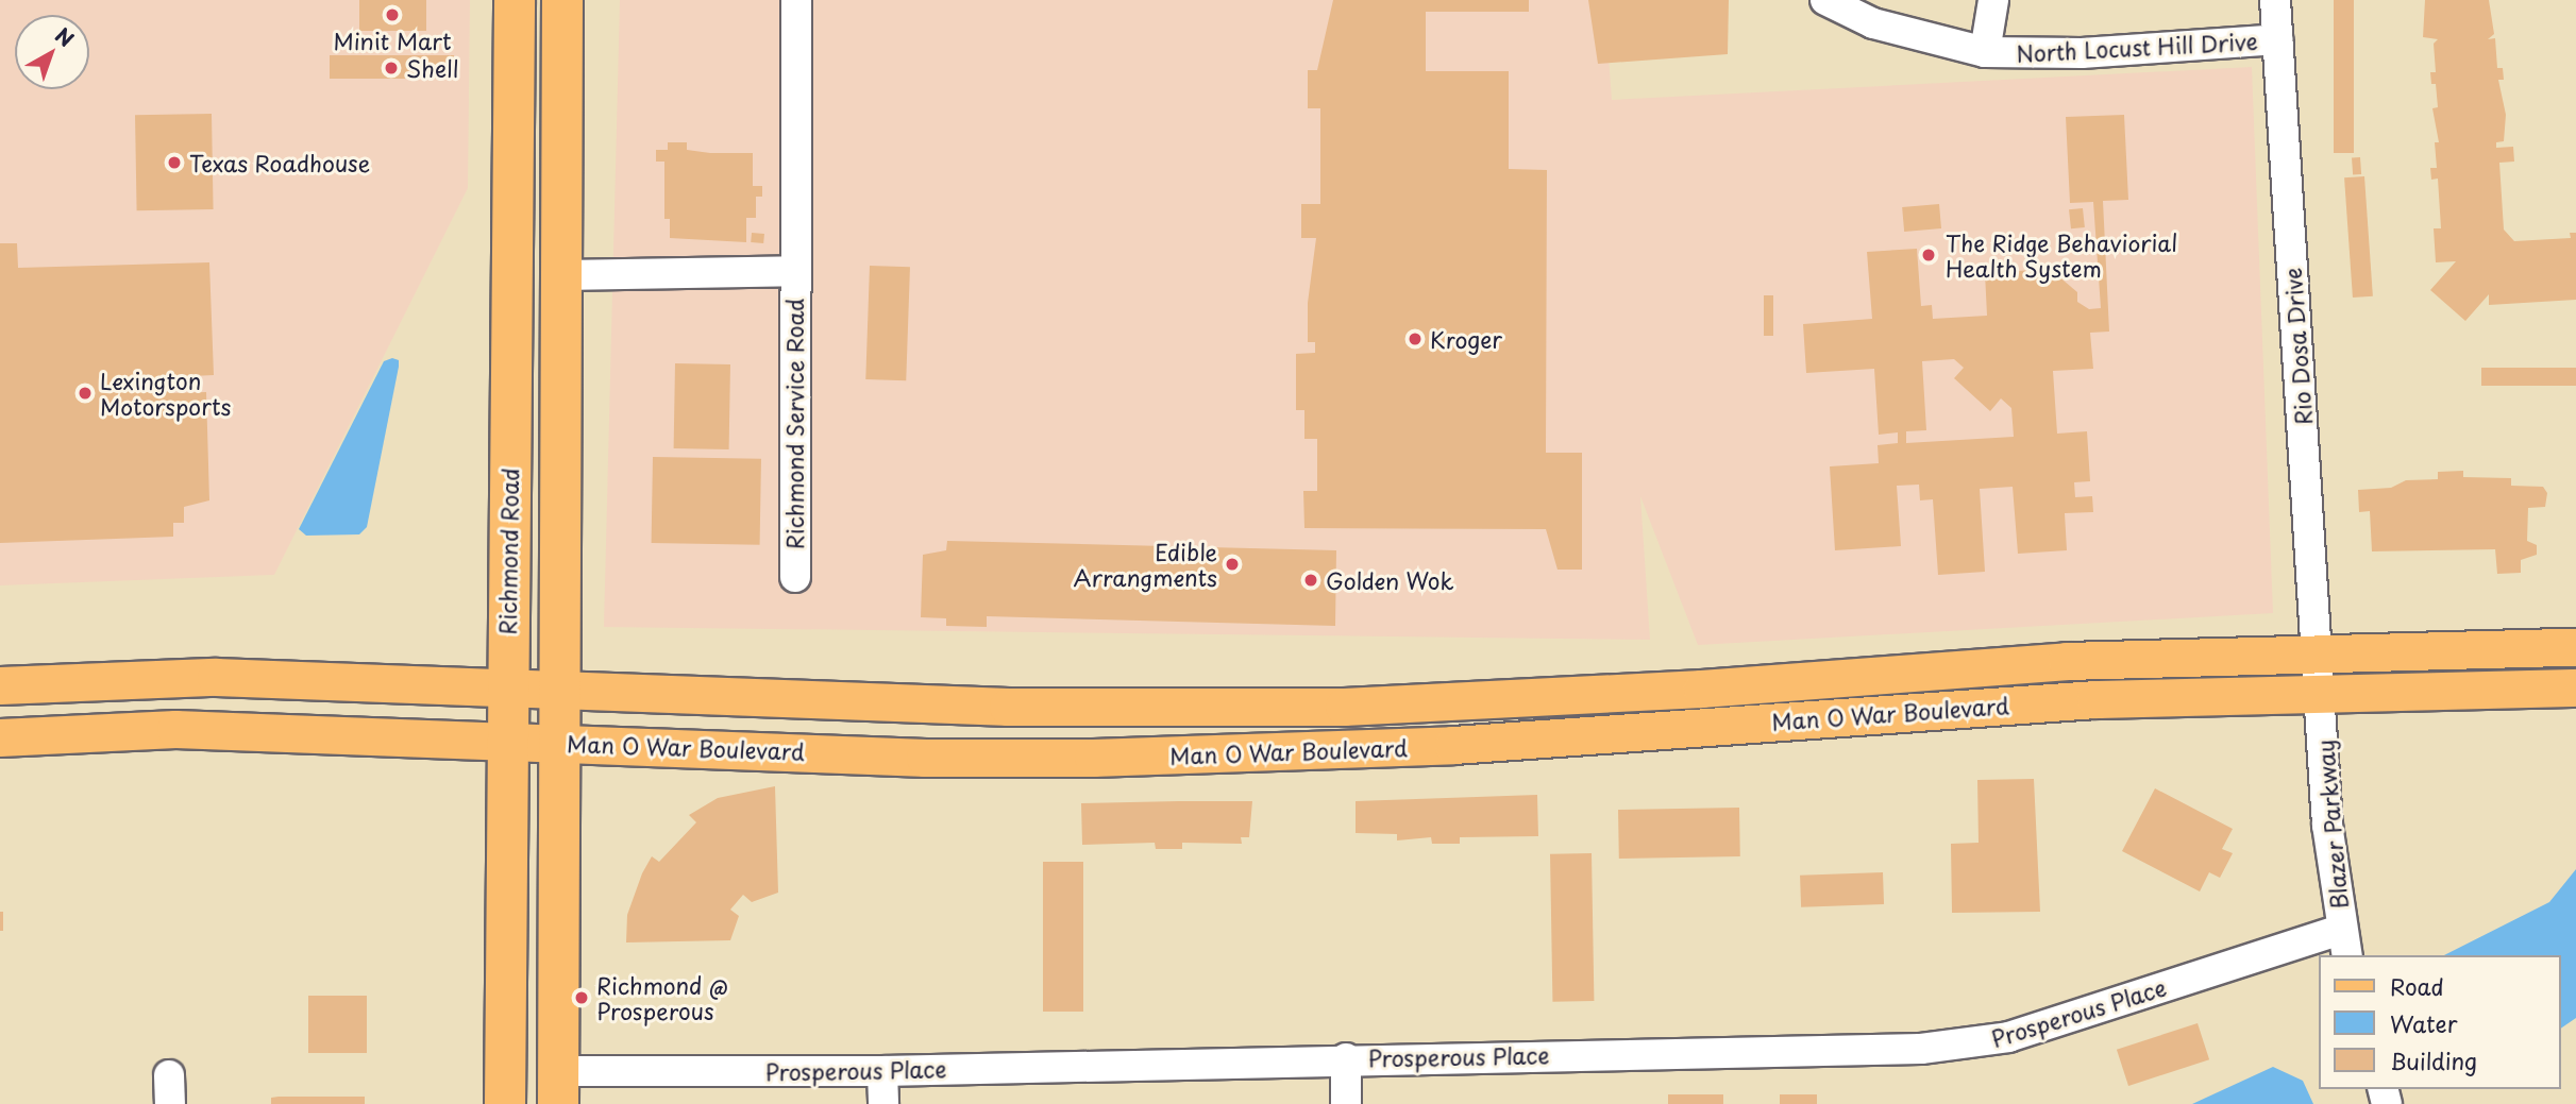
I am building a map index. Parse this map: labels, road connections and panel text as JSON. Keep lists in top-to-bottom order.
{
  "streets": {
    "highway": ["Richmond Road"],
    "main road": ["Man O War Boulevard"],
    "street": [
      "North Locust Hill Drive",
      "Rio Dosa Drive",
      "Richmond Service Road",
      "Blazer Parkway",
      "Prosperous Place"
    ]
  },
  "crossings": [
    ["North Locust Hill Drive", "Rio Dosa Drive"],
    ["Rio Dosa Drive", "Man O War Boulevard"],
    ["Rio Dosa Drive", "Blazer Parkway"],
    ["Richmond Road", "Man O War Boulevard"],
    ["Man O War Boulevard", "Blazer Parkway"],
    ["Blazer Parkway", "Prosperous Place"]
  ],
  "places": [
    "Minit Mart",
    "Shell",
    "Texas Roadhouse",
    "The Ridge Behaviorial Health System",
    "Kroger",
    "Lexington Motorsports",
    "Edible Arrangments",
    "Golden Wok",
    "Richmond @ Prosperous"
  ],
  "legend": ["Road", "Water", "Building"],
  "north": "top right"
}
